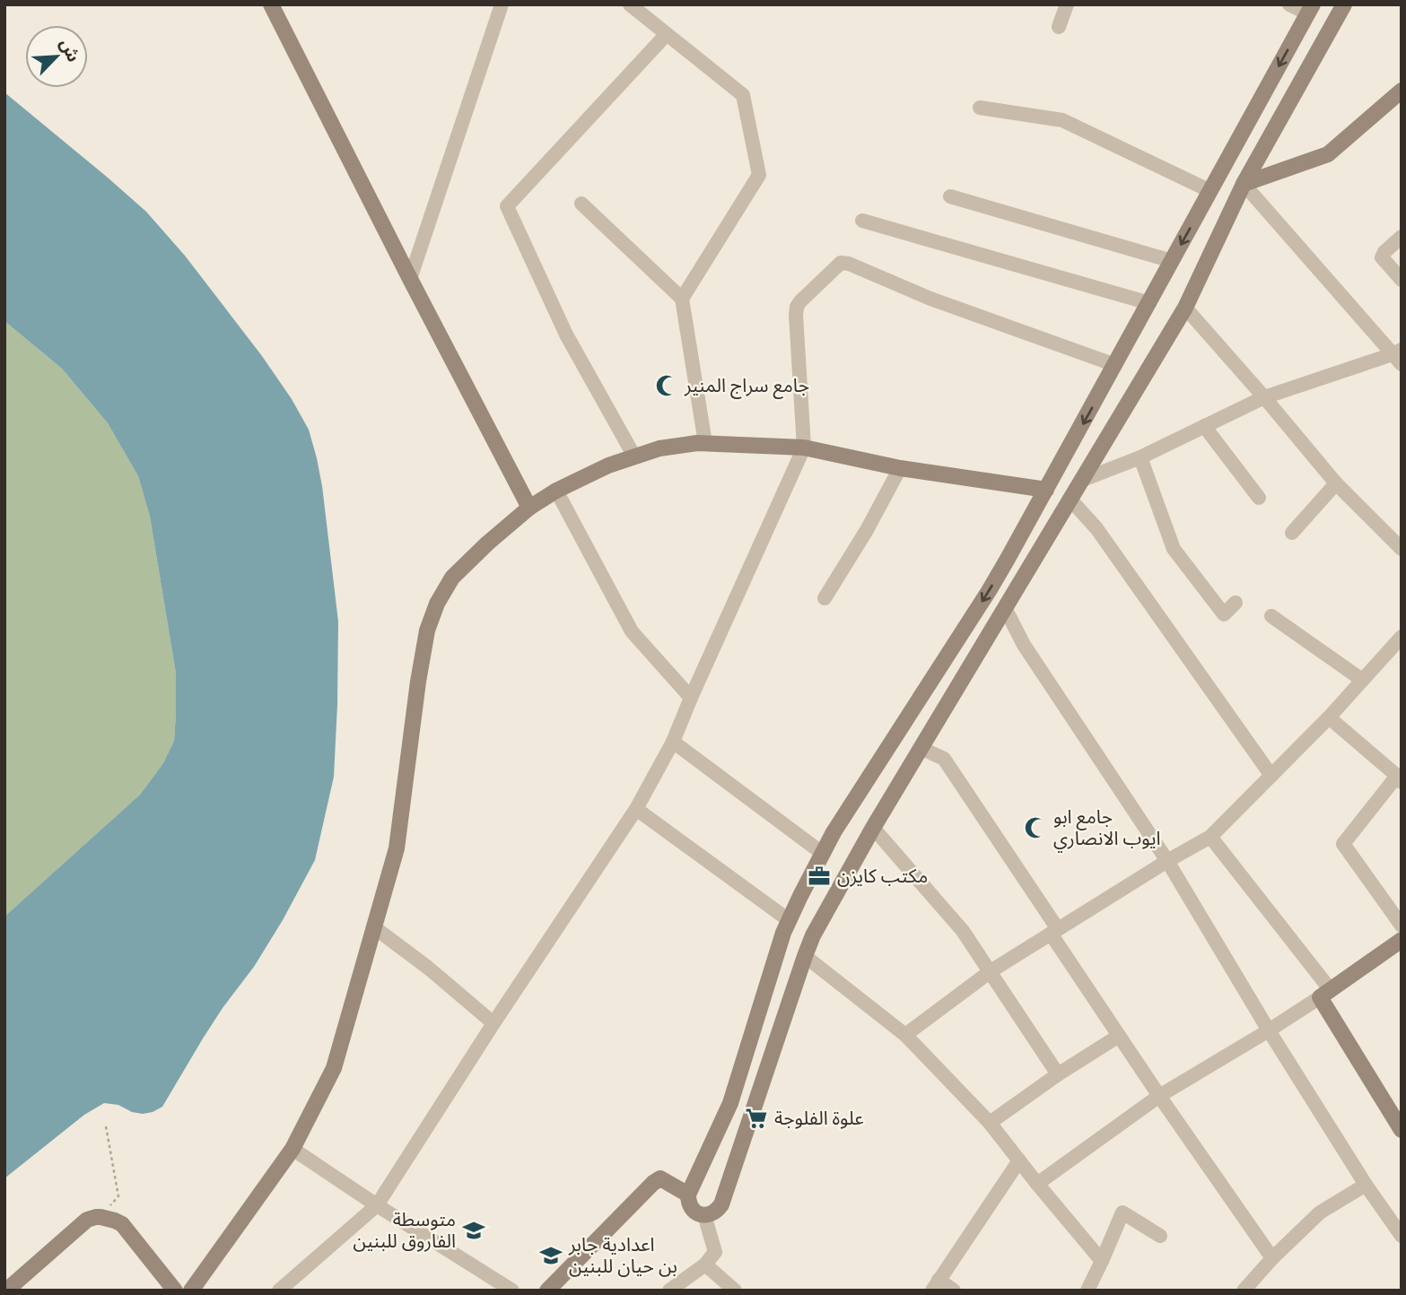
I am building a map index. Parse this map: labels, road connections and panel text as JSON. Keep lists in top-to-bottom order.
{
  "places": {
    "mosque": ["جامع سراج المنير", "جامع ابو ايوب الانصاري"],
    "office": ["مكتب كايزن"],
    "supermarket": ["علوة الفلوجة"],
    "school or university": ["متوسطة الفاروق للبنين", "اعدادية جابر بن حيان للبنين"]
  },
  "north": "top right"
}
